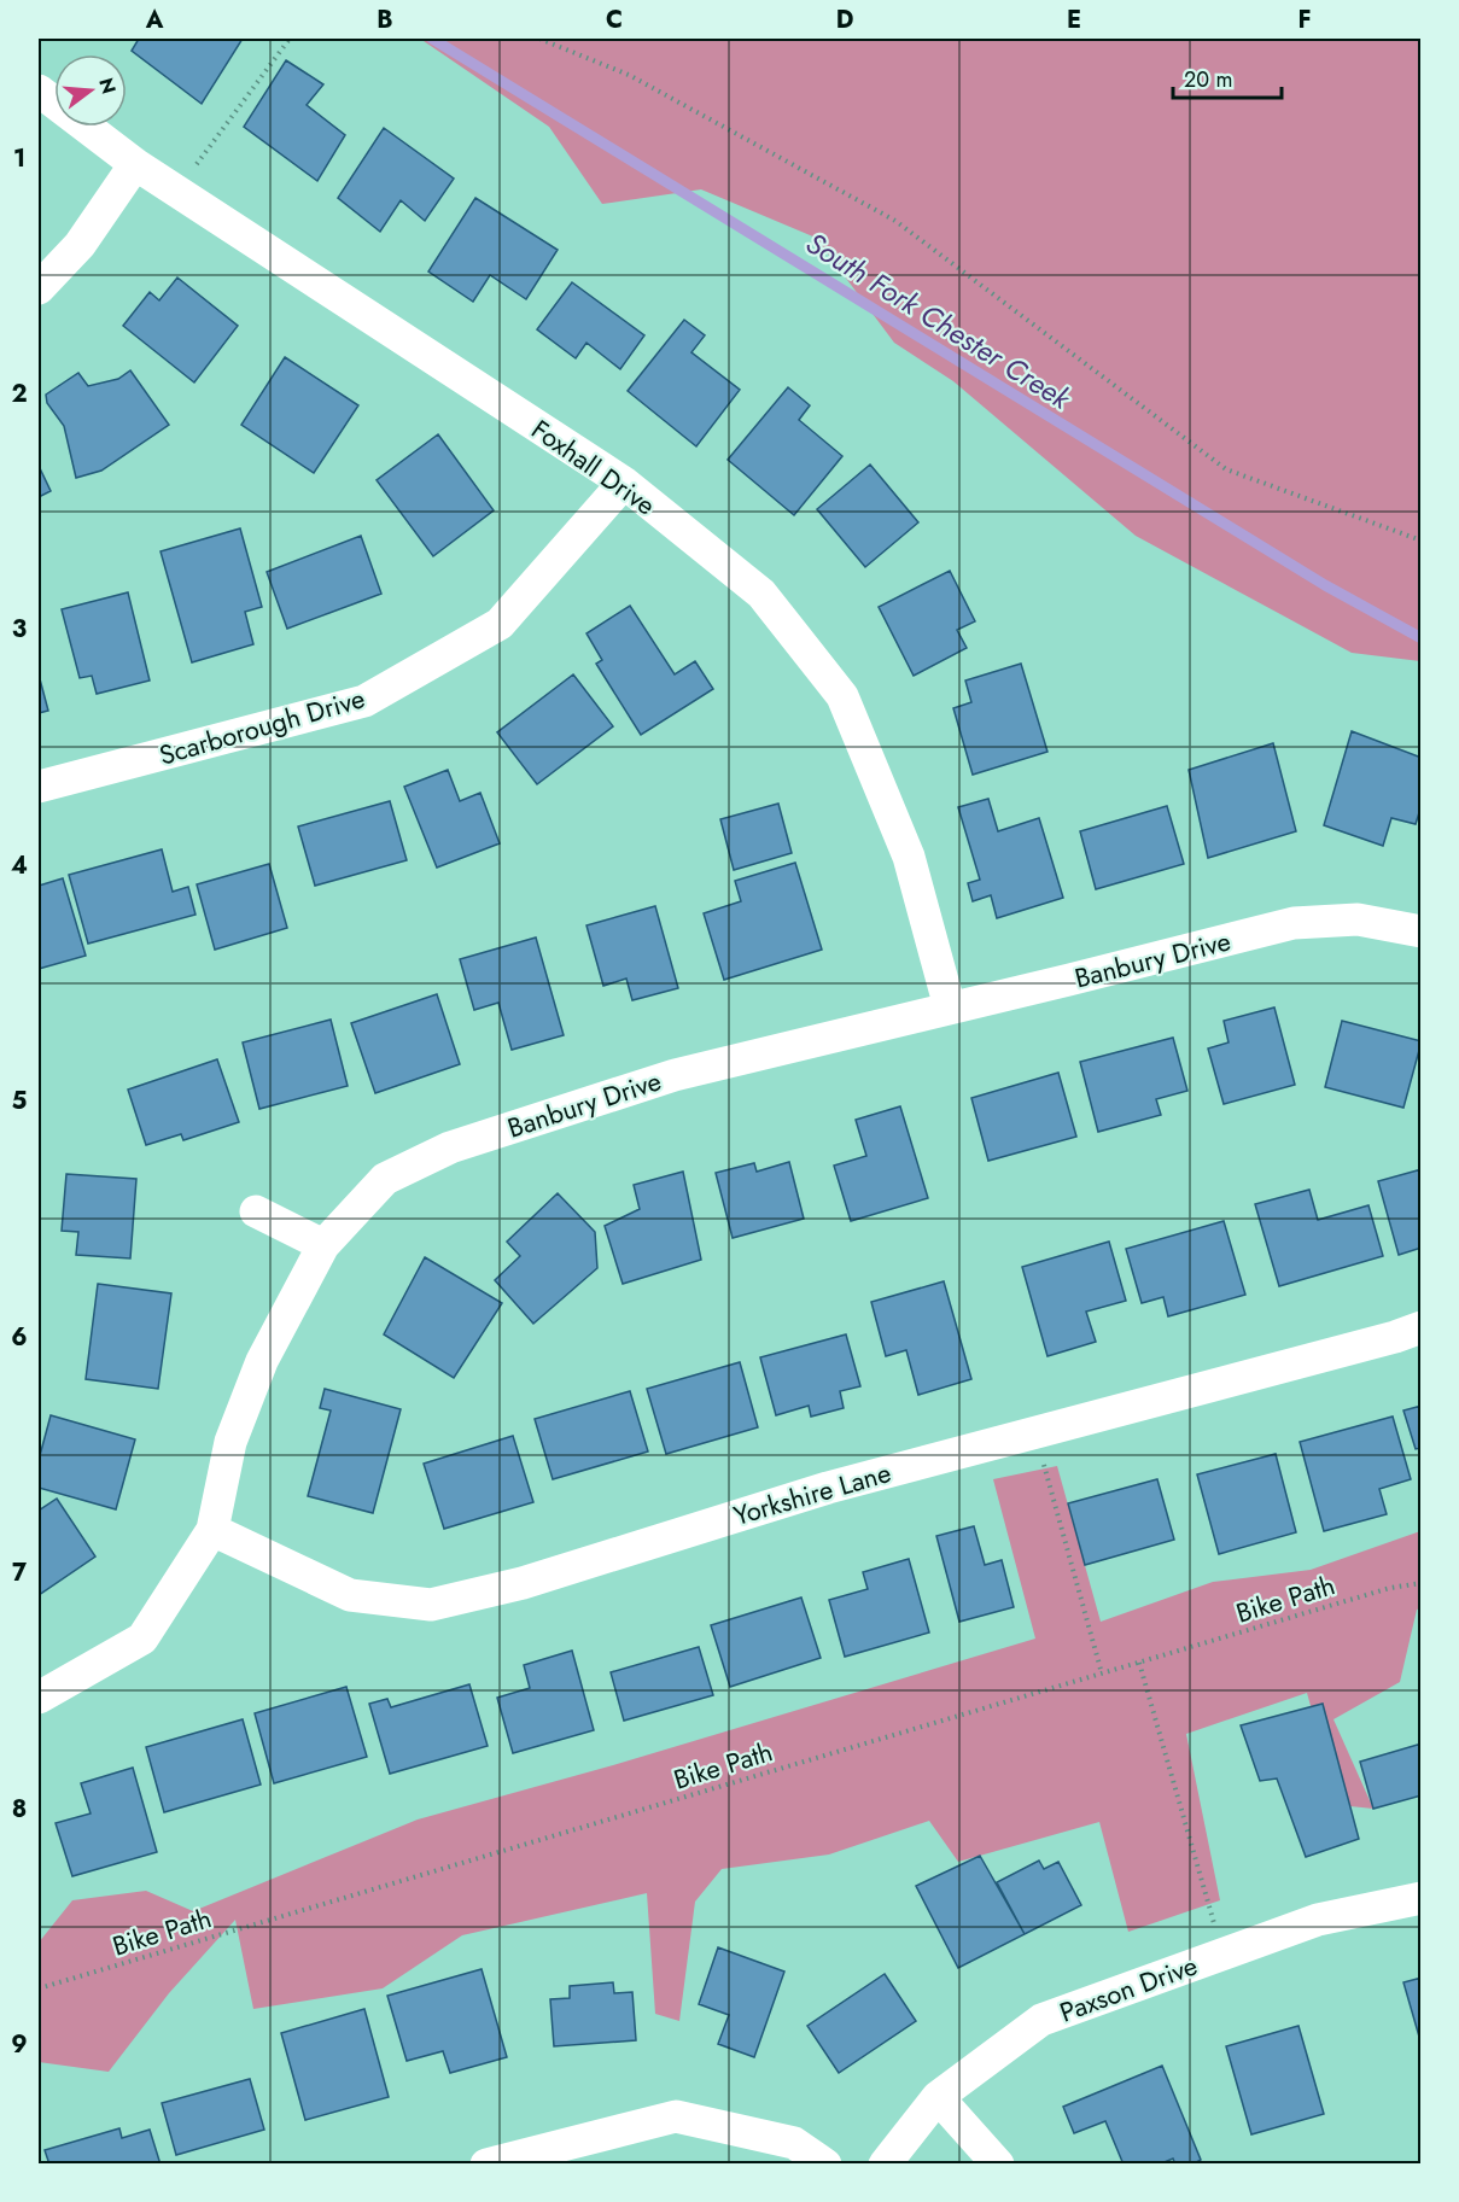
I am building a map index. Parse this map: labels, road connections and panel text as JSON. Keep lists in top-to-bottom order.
{
  "streets": {
    "street": [
      "Foxhall Drive",
      "Scarborough Drive",
      "Banbury Drive",
      "Yorkshire Lane",
      "Paxson Drive"
    ],
    "path": ["Bike Path"]
  },
  "crossings": [
    ["Foxhall Drive", "Scarborough Drive"],
    ["Foxhall Drive", "Banbury Drive"],
    ["Banbury Drive", "Yorkshire Lane"]
  ],
  "water": ["South Fork Chester Creek"],
  "scale_bar": "20 m",
  "north": "right",
  "grid": {
    "columns": [
      "A",
      "B",
      "C",
      "D",
      "E",
      "F"
    ],
    "rows": [
      "1",
      "2",
      "3",
      "4",
      "5",
      "6",
      "7",
      "8",
      "9"
    ]
  }
}
